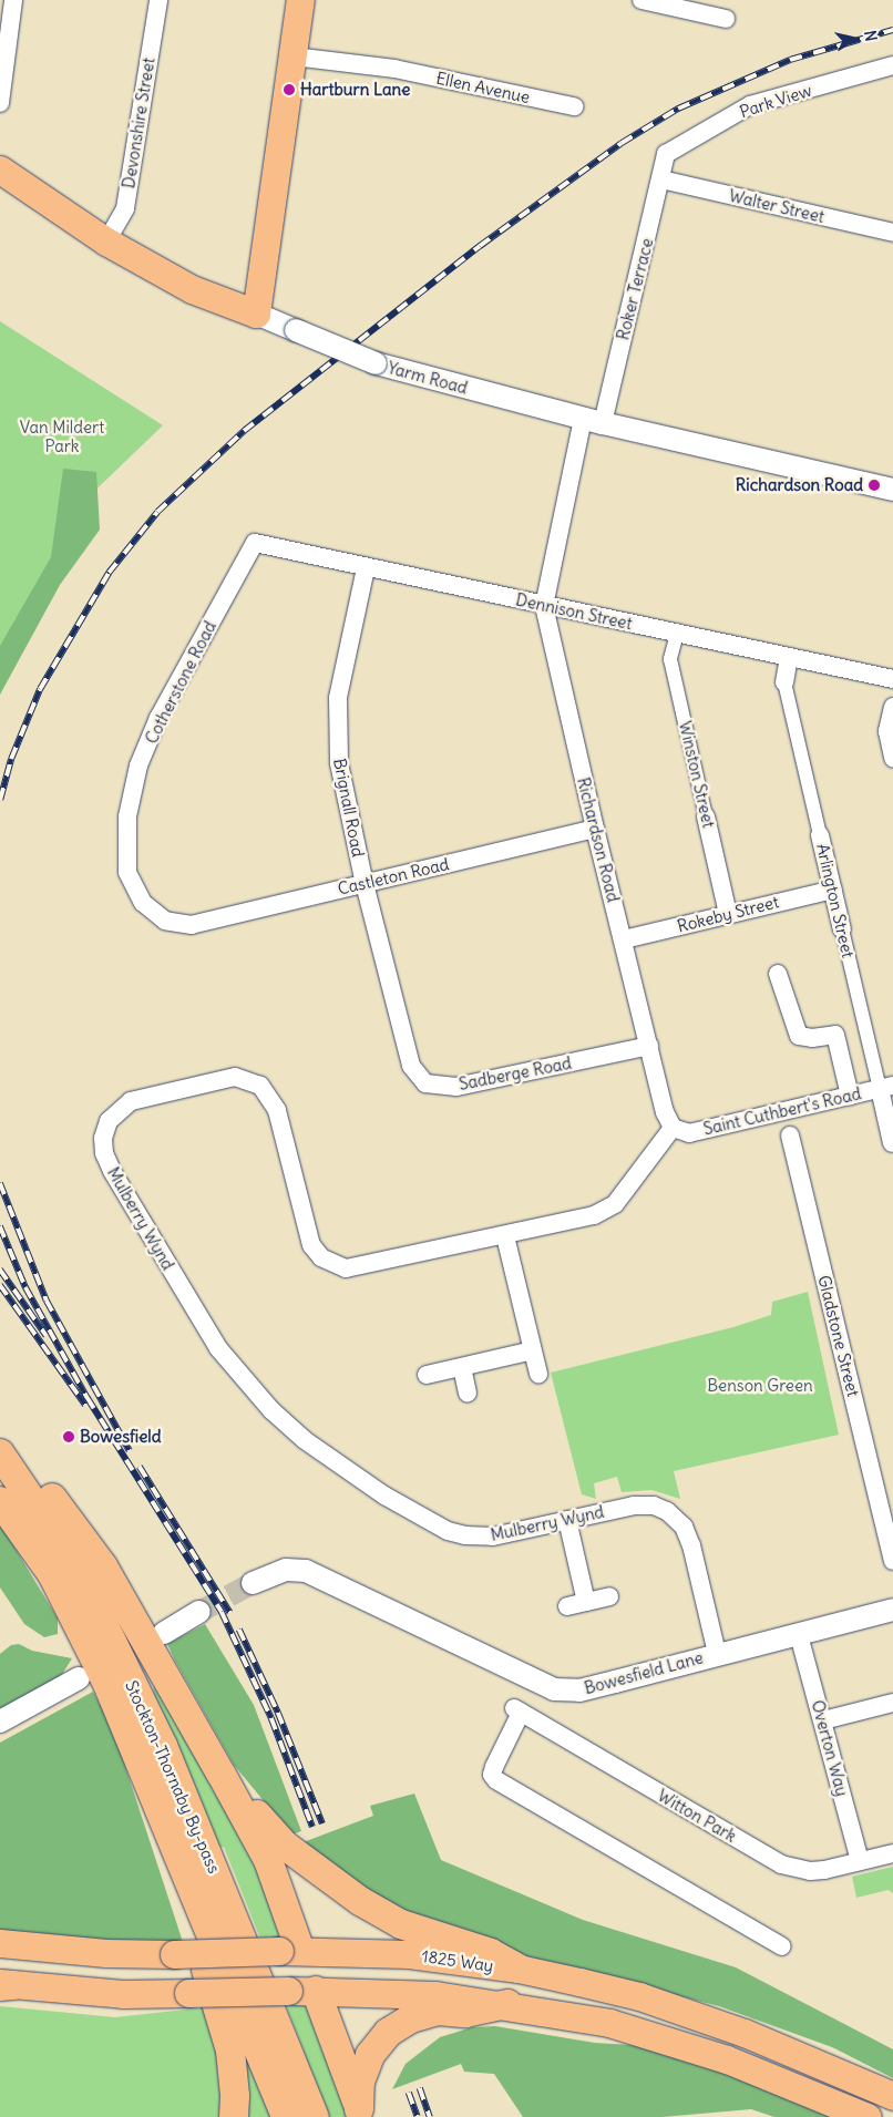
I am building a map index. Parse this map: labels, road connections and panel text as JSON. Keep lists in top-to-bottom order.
{
  "streets": {
    "highway": ["Stockton-Thornaby By-pass"],
    "main road": ["Yarm Road", "1825 Way"],
    "street": [
      "Ellen Avenue",
      "Park View",
      "Devonshire Street",
      "Walter Street",
      "Roker Terrace",
      "Dennison Street",
      "Cotherstone Road",
      "Winston Street",
      "Brignall Road",
      "Richardson Road",
      "Castleton Road",
      "Arlington Street",
      "Rokeby Street",
      "Sadberge Road",
      "Saint Cuthbert's Road",
      "Mulberry Wynd",
      "Gladstone Street",
      "Bowesfield Lane",
      "Overton Way",
      "Witton Park"
    ]
  },
  "crossings": [
    ["Park View", "Roker Terrace"],
    ["Devonshire Street", "Yarm Road"],
    ["Walter Street", "Roker Terrace"],
    ["Roker Terrace", "Yarm Road"],
    ["Roker Terrace", "Richardson Road"],
    ["Yarm Road", "Richardson Road"],
    ["Dennison Street", "Cotherstone Road"],
    ["Dennison Street", "Winston Street"],
    ["Dennison Street", "Brignall Road"],
    ["Dennison Street", "Richardson Road"],
    ["Dennison Street", "Arlington Street"],
    ["Cotherstone Road", "Castleton Road"],
    ["Winston Street", "Rokeby Street"],
    ["Brignall Road", "Castleton Road"],
    ["Brignall Road", "Sadberge Road"],
    ["Richardson Road", "Castleton Road"],
    ["Richardson Road", "Rokeby Street"],
    ["Richardson Road", "Sadberge Road"],
    ["Richardson Road", "Saint Cuthbert's Road"],
    ["Richardson Road", "Mulberry Wynd"],
    ["Castleton Road", "Sadberge Road"],
    ["Arlington Street", "Rokeby Street"],
    ["Arlington Street", "Saint Cuthbert's Road"],
    ["Saint Cuthbert's Road", "Mulberry Wynd"],
    ["Saint Cuthbert's Road", "Gladstone Street"],
    ["Mulberry Wynd", "Bowesfield Lane"],
    ["Bowesfield Lane", "Overton Way"],
    ["Overton Way", "Witton Park"]
  ],
  "parks": ["Van Mildert Park", "Benson Green"],
  "places": ["Hartburn Lane", "Richardson Road", "Bowesfield"],
  "north": "right"
}
